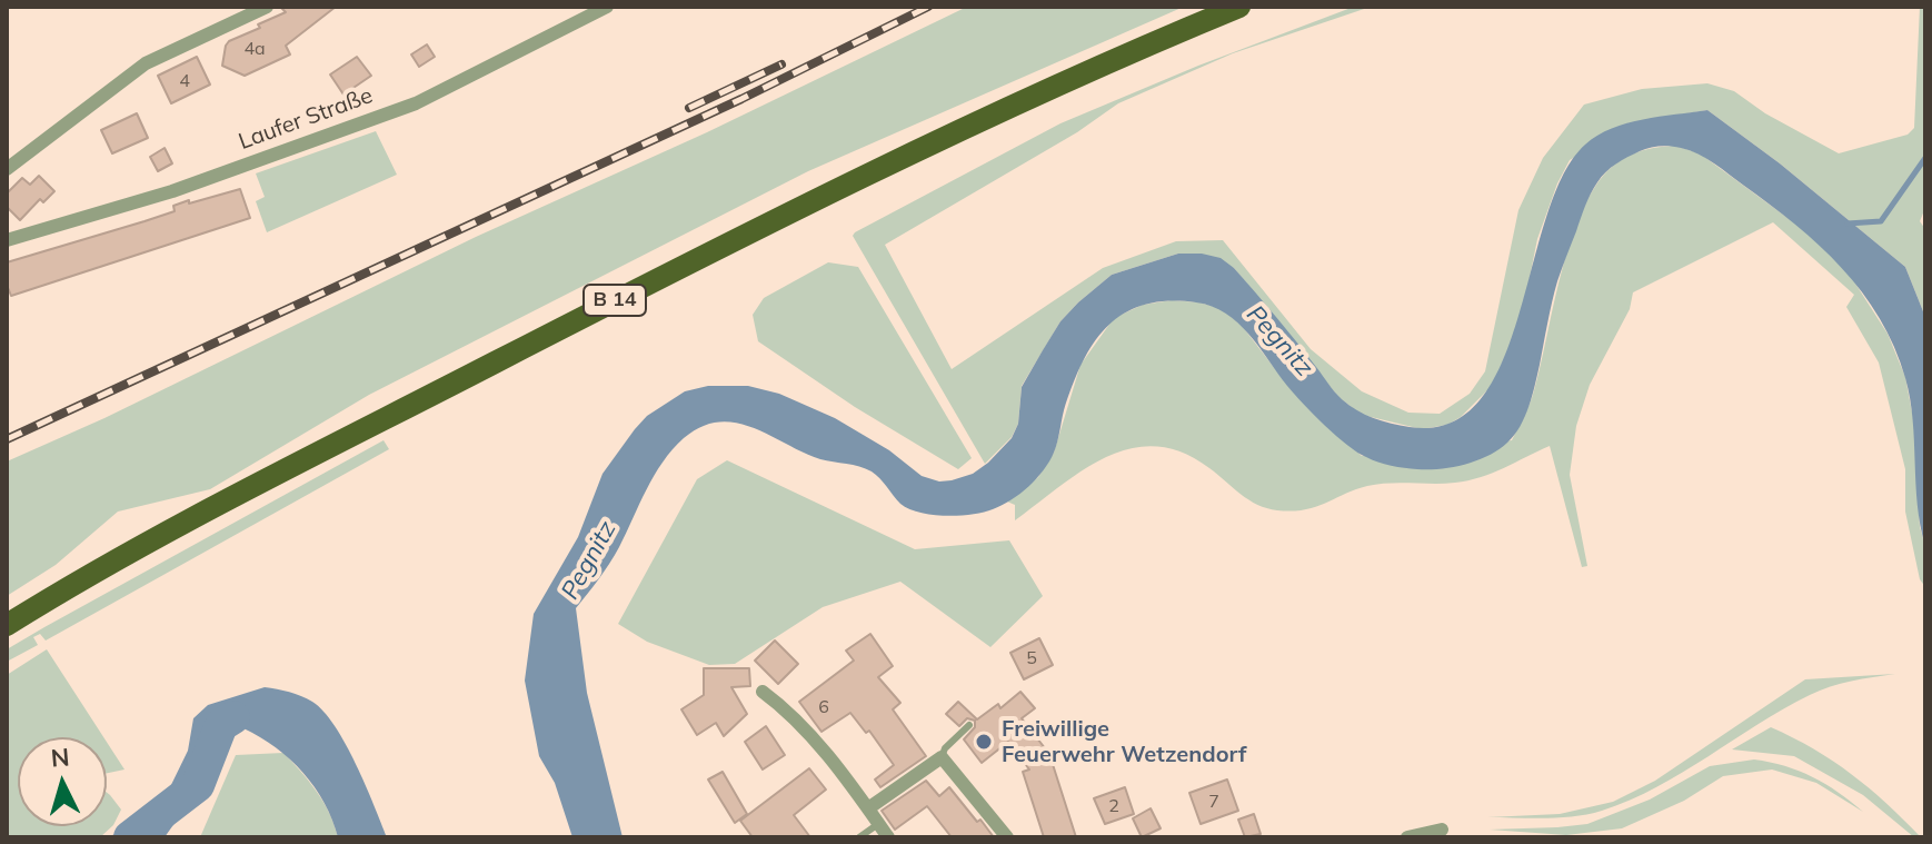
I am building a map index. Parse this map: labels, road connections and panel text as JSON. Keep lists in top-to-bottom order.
{
  "streets": {
    "main road": ["B 14"],
    "street": ["Laufer Straße"]
  },
  "water": ["Pegnitz"],
  "places": ["Freiwillige Feuerwehr Wetzendorf"],
  "house_numbers": [
    "4a",
    "4",
    "5",
    "6",
    "7",
    "2"
  ],
  "north": "top"
}
